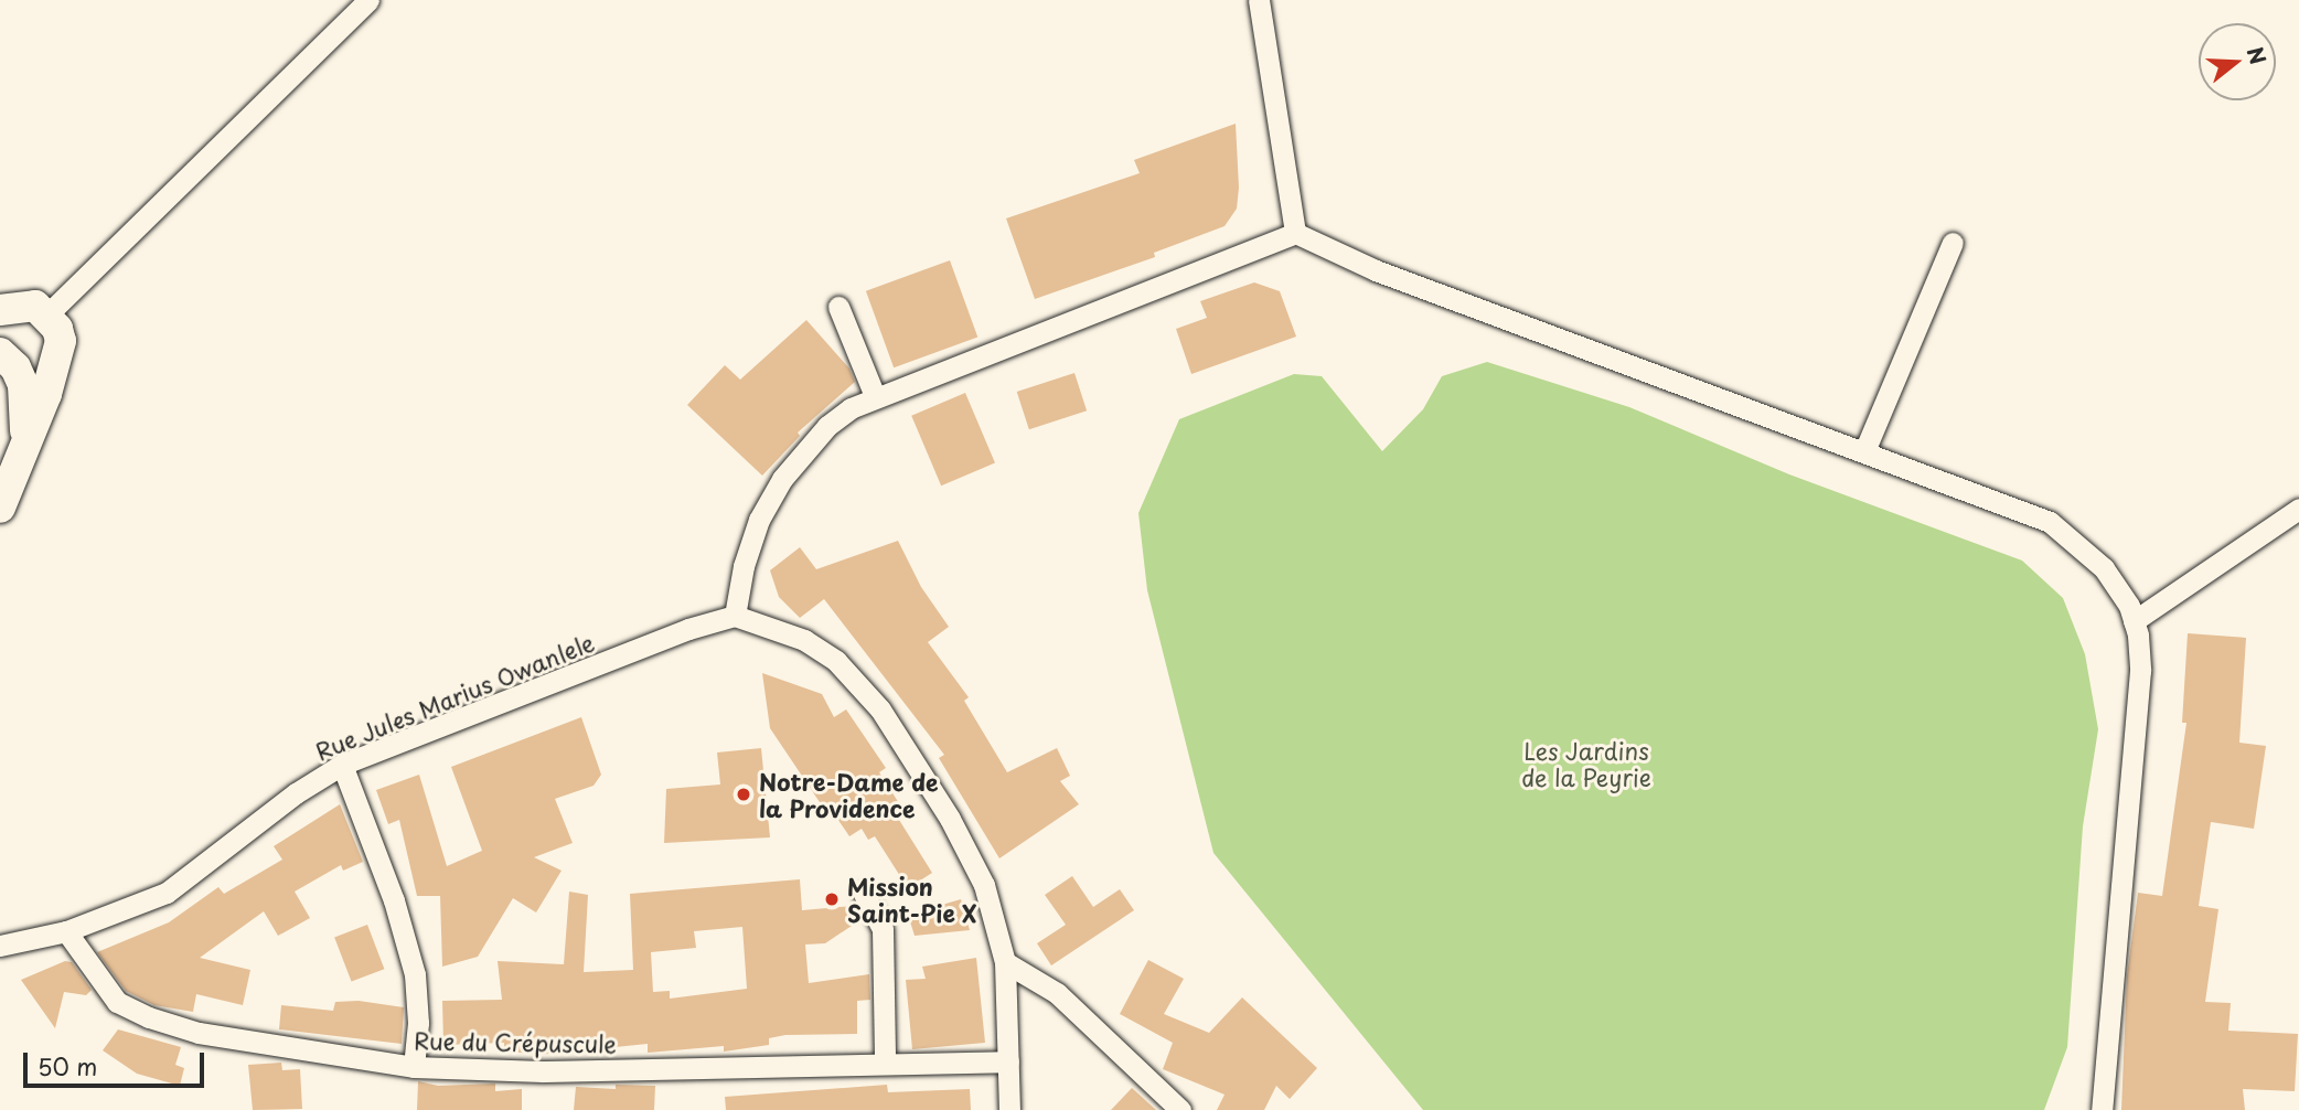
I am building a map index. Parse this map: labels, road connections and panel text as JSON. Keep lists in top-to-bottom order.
{
  "streets": {
    "street": ["Rue Jules Marius Owanlele", "Rue du Crépuscule"]
  },
  "crossings": [
    ["Rue Jules Marius Owanlele", "Rue du Crépuscule"]
  ],
  "parks": ["Les Jardins de la Peyrie"],
  "places": ["Notre-Dame de la Providence", "Mission Saint-Pie X"],
  "scale_bar": "50 m",
  "north": "right"
}
